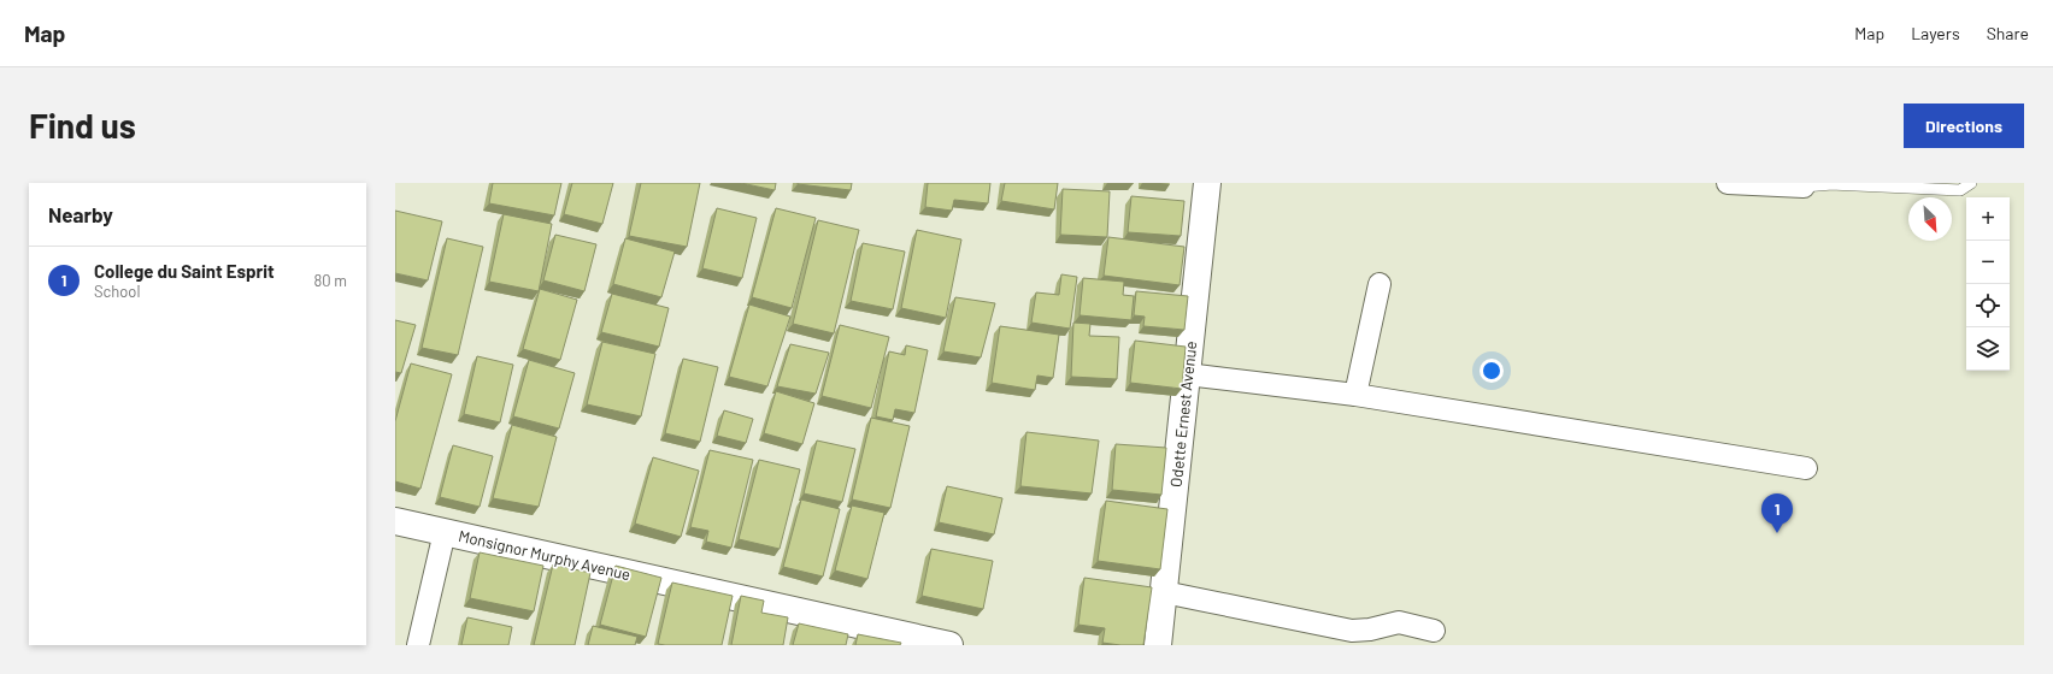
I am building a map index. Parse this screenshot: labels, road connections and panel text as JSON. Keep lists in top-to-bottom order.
{
  "streets": {
    "street": ["Odette Ernest Avenue", "Monsignor Murphy Avenue"]
  },
  "north": "bottom right",
  "page": {
    "header": "Map",
    "nav": ["Map", "Layers", "Share"],
    "buttons": "Directions",
    "title": "Find us",
    "heading": "Nearby",
    "map_buttons": ["+", "−"],
    "list": [
      {
        "mark": "1",
        "name": "College du Saint Esprit",
        "note": "School",
        "value": "80 m"
      }
    ],
    "pins": "1"
  }
}
